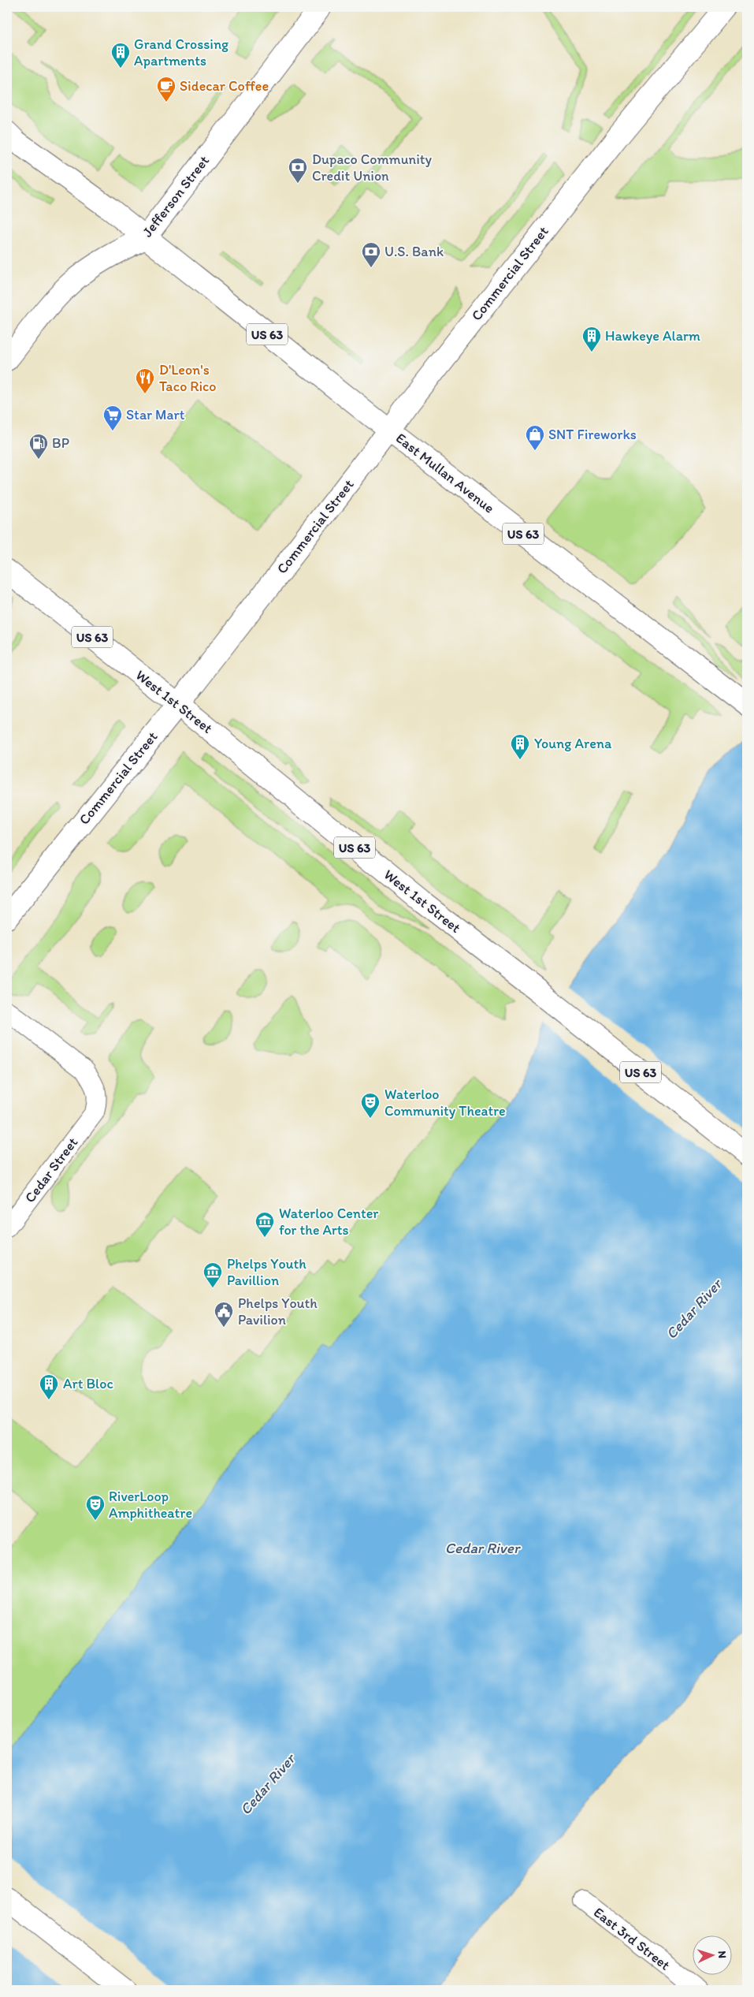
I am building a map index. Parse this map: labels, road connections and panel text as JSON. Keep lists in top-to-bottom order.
{
  "streets": {
    "main road": [
      "Jefferson Street",
      "Commercial Street",
      "US 63",
      "East Mullan Avenue",
      "West 1st Street"
    ],
    "street": ["Cedar Street", "East 3rd Street"]
  },
  "crossings": [
    ["Jefferson Street", "US 63"],
    ["Jefferson Street", "East Mullan Avenue"],
    ["Commercial Street", "East Mullan Avenue"],
    ["Commercial Street", "West 1st Street"],
    ["US 63", "East Mullan Avenue"]
  ],
  "water": ["Cedar River"],
  "places": {
    "building": [
      "Grand Crossing Apartments",
      "Hawkeye Alarm",
      "Young Arena",
      "Art Bloc"
    ],
    "cafe": ["Sidecar Coffee"],
    "bank": ["Dupaco Community Credit Union", "U.S. Bank"],
    "restaurant": ["D'Leon's Taco Rico"],
    "supermarket": ["Star Mart"],
    "shop": ["SNT Fireworks"],
    "fuel station": ["BP"],
    "theatre": ["Waterloo Community Theatre", "RiverLoop Amphitheatre"],
    "museum": ["Waterloo Center for the Arts", "Phelps Youth Pavillion"],
    "public building": ["Phelps Youth Pavilion"]
  },
  "north": "right"
}
